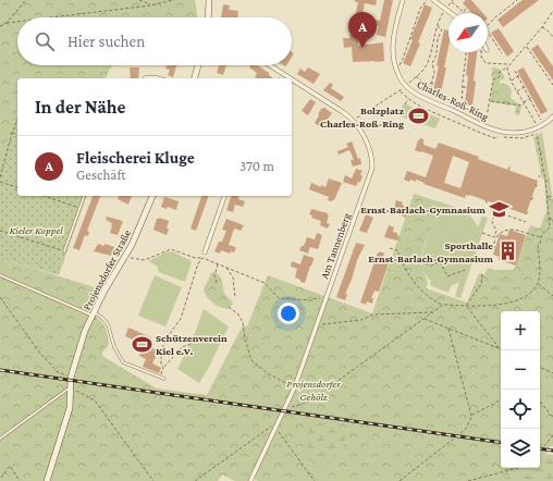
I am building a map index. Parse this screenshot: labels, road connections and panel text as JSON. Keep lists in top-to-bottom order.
{
  "streets": {
    "street": ["Charles-Roß-Ring", "Am Tannenberg", "Projensdorfer Straße"]
  },
  "parks": ["Kieler Koppel", "Projensdorfer Gehölz"],
  "places": {
    "sports": ["Bolzplatz Charles-Roß-Ring", "Schützenverein Kiel e.V."],
    "school or university": ["Ernst-Barlach-Gymnasium"],
    "building": ["Sporthalle Ernst-Barlach-Gymnasium"]
  },
  "north": "bottom left",
  "page": {
    "pins": "A",
    "search": "Hier suchen",
    "heading": "In der Nähe",
    "list": [
      {
        "mark": "A",
        "name": "Fleischerei Kluge",
        "note": "Geschäft",
        "value": "370 m"
      }
    ],
    "map_buttons": ["+", "−"]
  }
}
